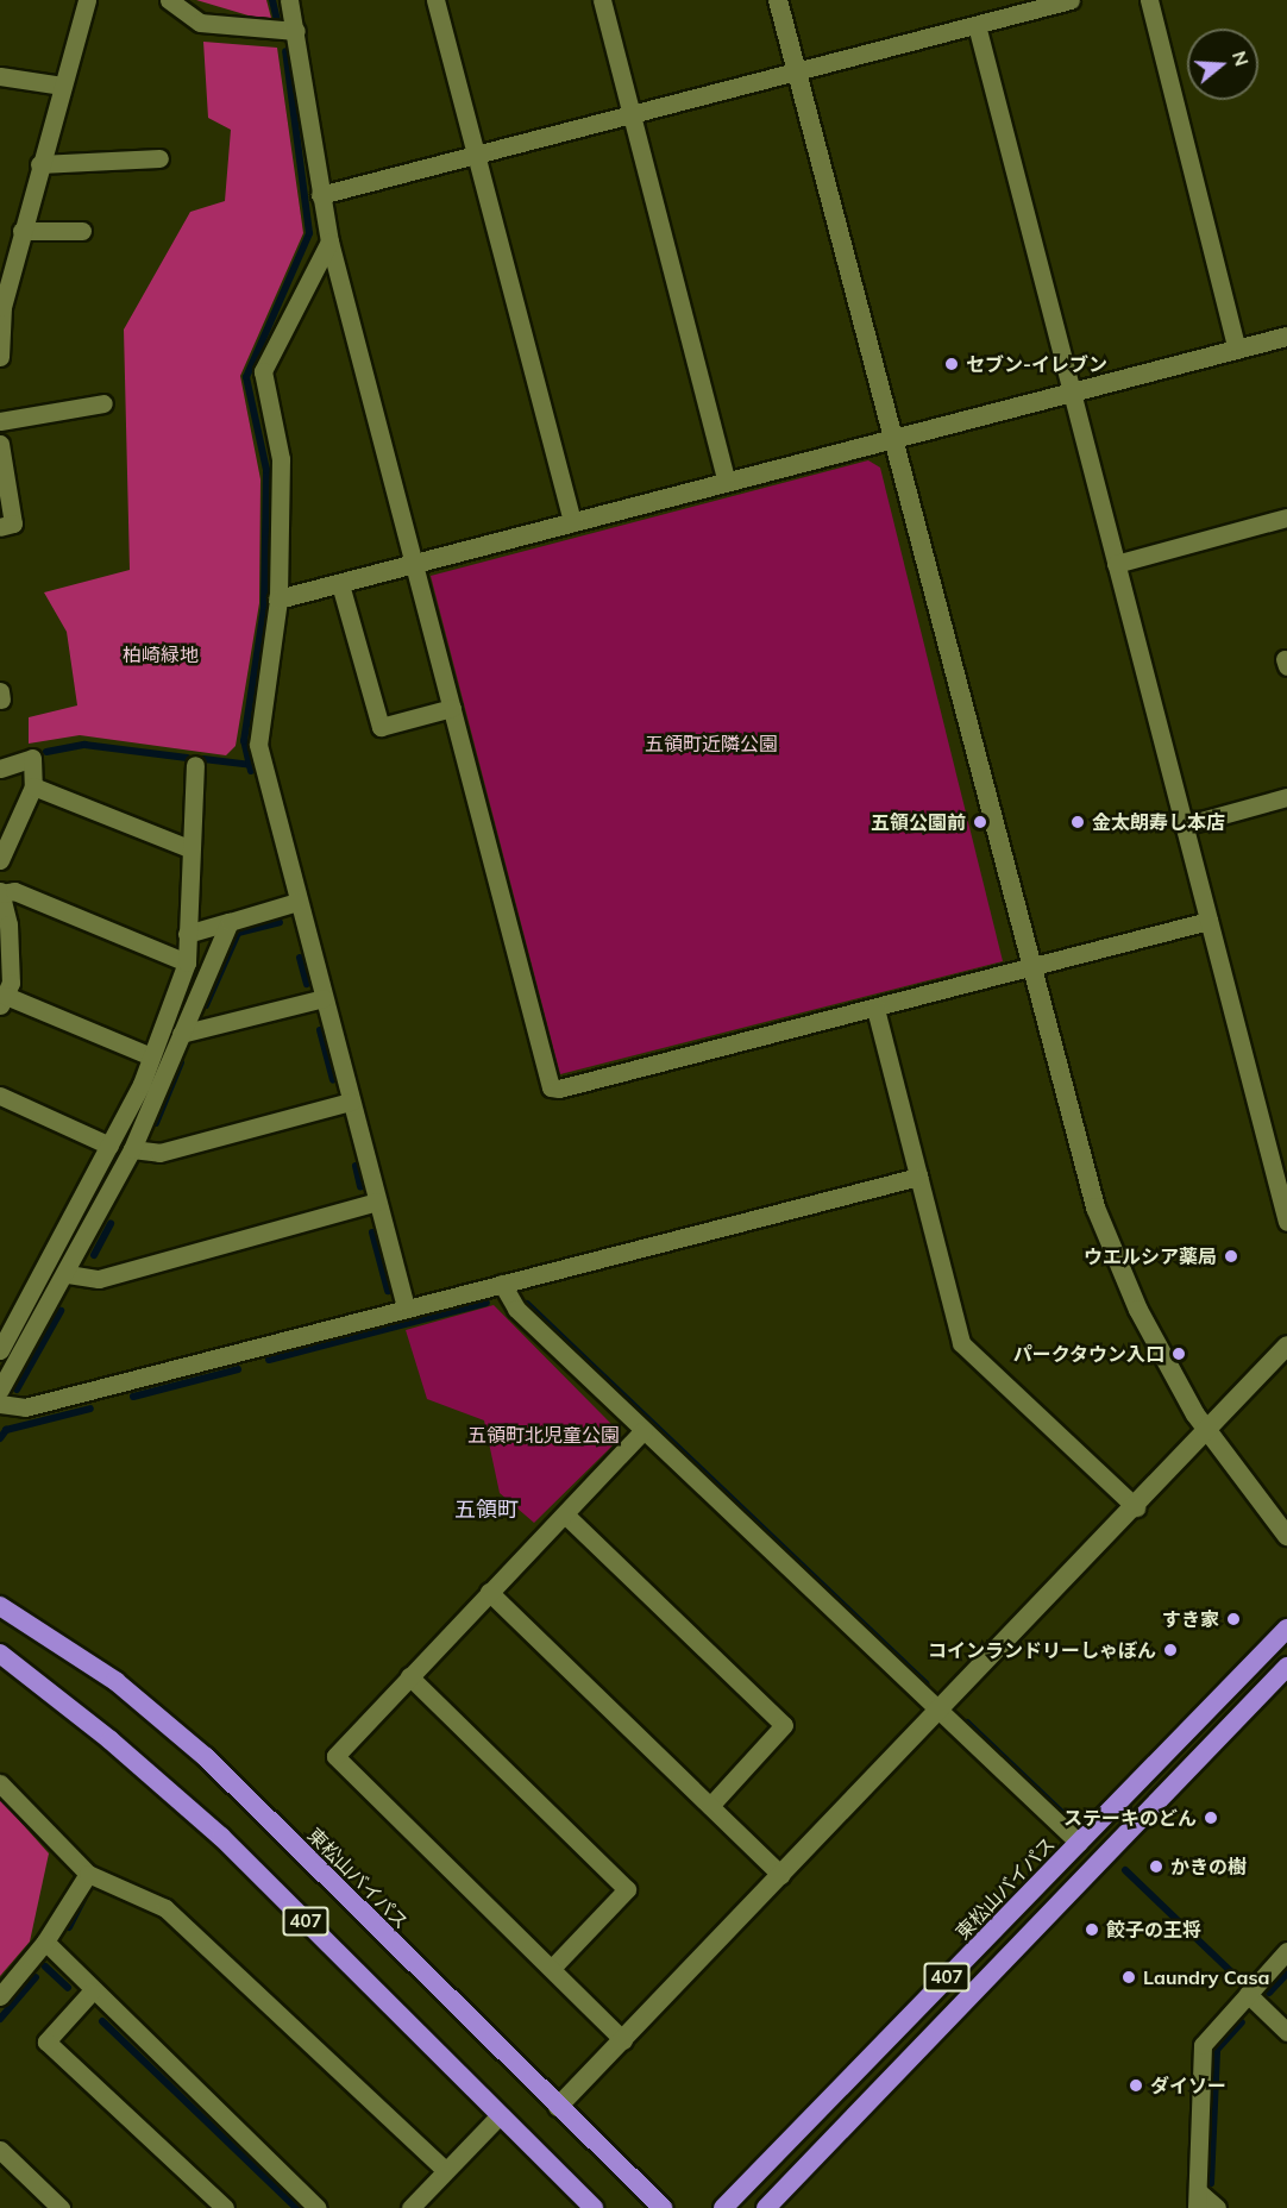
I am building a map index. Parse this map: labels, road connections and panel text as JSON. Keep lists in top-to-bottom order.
{
  "streets": {
    "highway": ["東松山バイパス", "407"]
  },
  "districts": ["五領町"],
  "parks": ["柏崎緑地", "五領町近隣公園", "五領町北児童公園"],
  "places": [
    "セブン-イレブン",
    "五領公園前",
    "金太朗寿し本店",
    "ウエルシア薬局",
    "パークタウン入口",
    "すき家",
    "コインランドリーしゃぼん",
    "ステーキのどん",
    "かきの樹",
    "餃子の王将",
    "Laundry Casa",
    "ダイソー"
  ],
  "north": "right"
}
